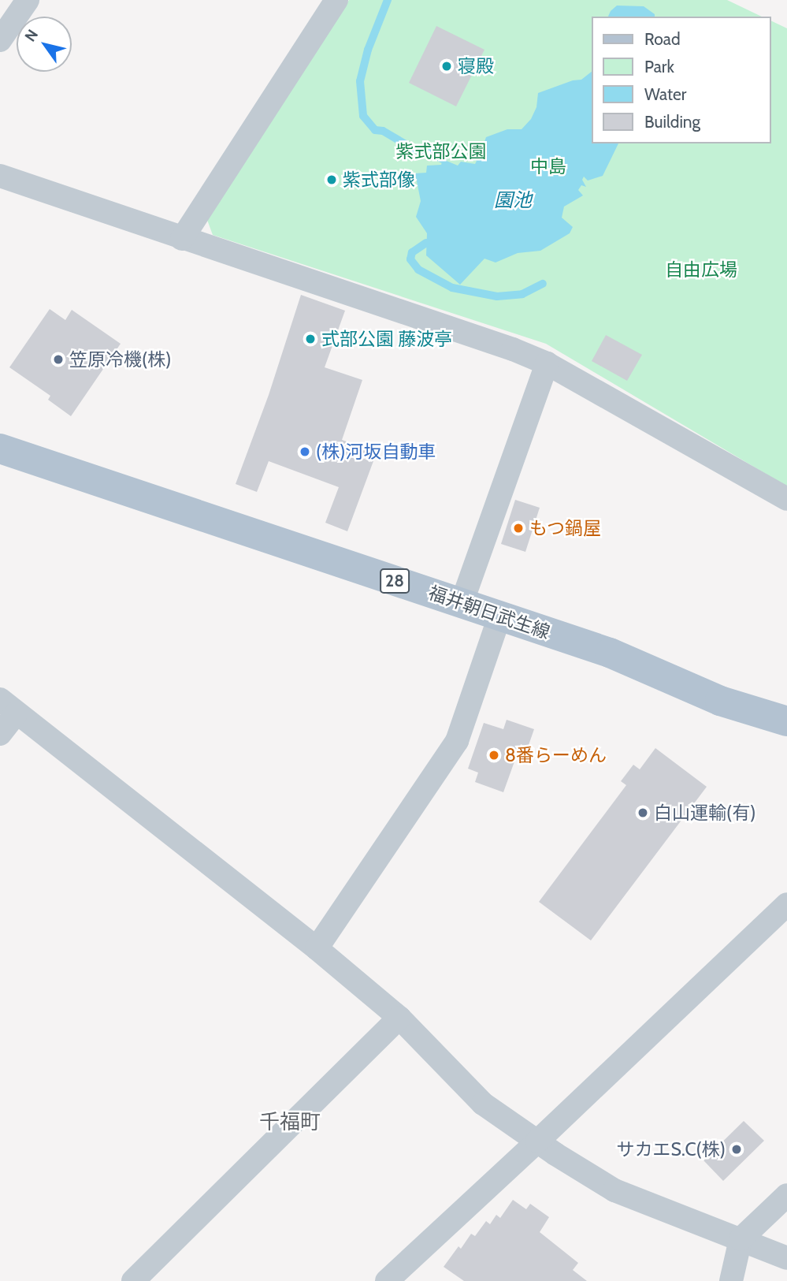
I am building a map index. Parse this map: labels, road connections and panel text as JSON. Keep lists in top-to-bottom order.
{
  "streets": {
    "main road": ["28", "福井朝日武生線"]
  },
  "districts": ["千福町"],
  "water": ["園池"],
  "parks": ["紫式部公園", "中島", "自由広場"],
  "places": [
    "寝殿",
    "紫式部像",
    "式部公園 藤波亭",
    "笠原冷機(株)",
    "(株)河坂自動車",
    "もつ鍋屋",
    "8番らーめん",
    "白山運輸(有)",
    "サカエS.C(株)"
  ],
  "legend": [
    "Road",
    "Park",
    "Water",
    "Building"
  ],
  "north": "top left"
}
